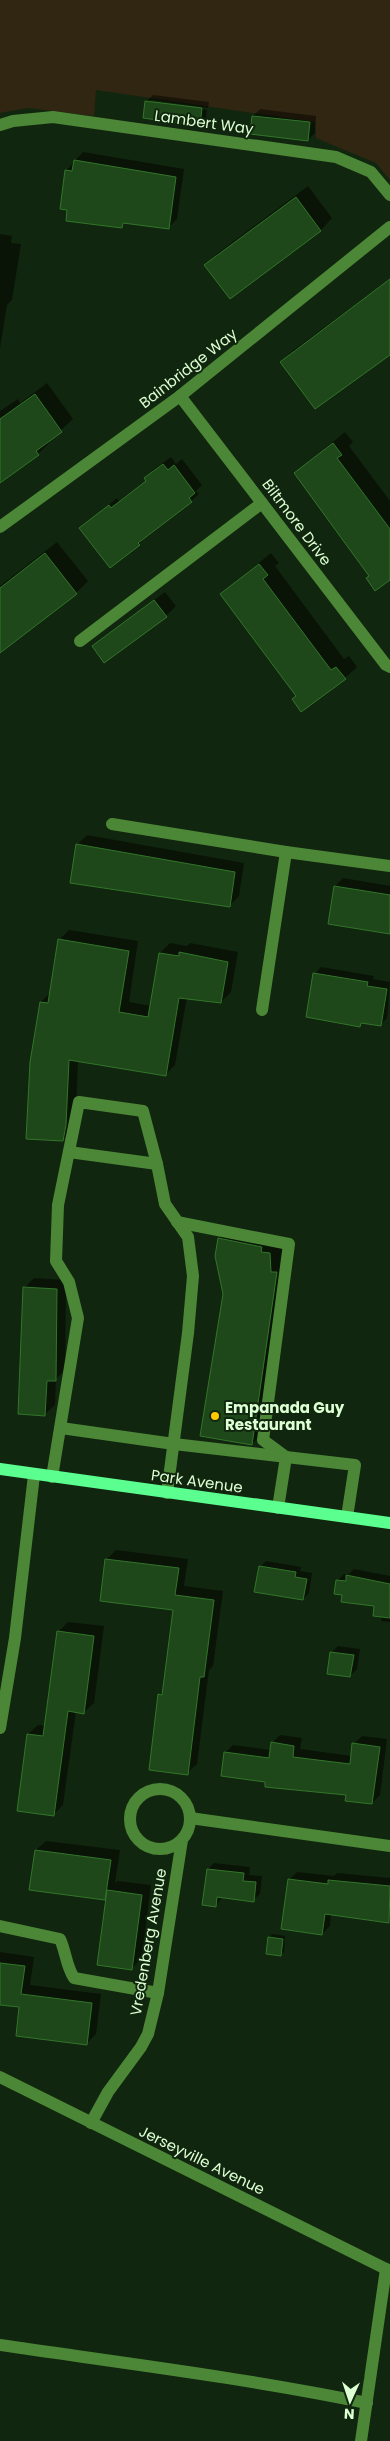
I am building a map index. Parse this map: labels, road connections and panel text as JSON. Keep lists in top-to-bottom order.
{
  "streets": {
    "main road": ["Park Avenue"],
    "street": [
      "Lambert Way",
      "Bainbridge Way",
      "Biltmore Drive",
      "Vredenberg Avenue",
      "Jerseyville Avenue"
    ]
  },
  "crossings": [
    ["Bainbridge Way", "Biltmore Drive"],
    ["Vredenberg Avenue", "Jerseyville Avenue"]
  ],
  "places": ["Empanada Guy Restaurant"],
  "north": "bottom"
}
